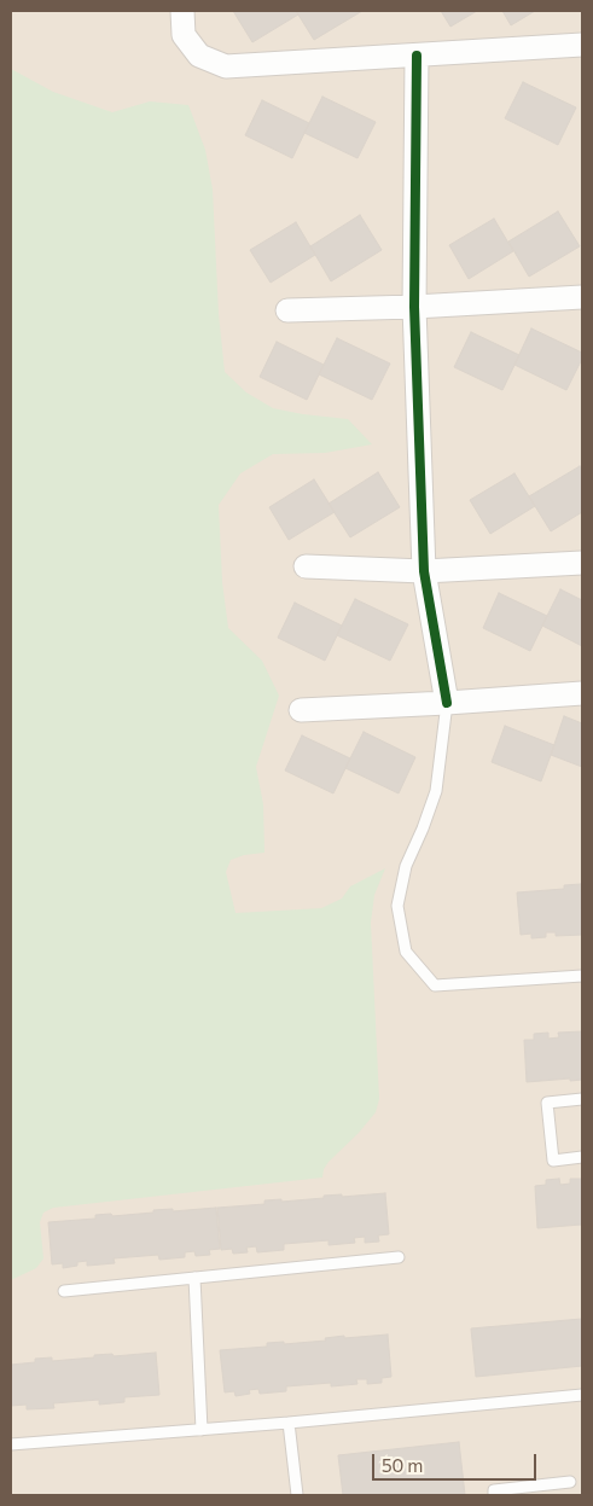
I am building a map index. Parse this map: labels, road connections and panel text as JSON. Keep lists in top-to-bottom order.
{
  "scale_bar": "50 m"
}
